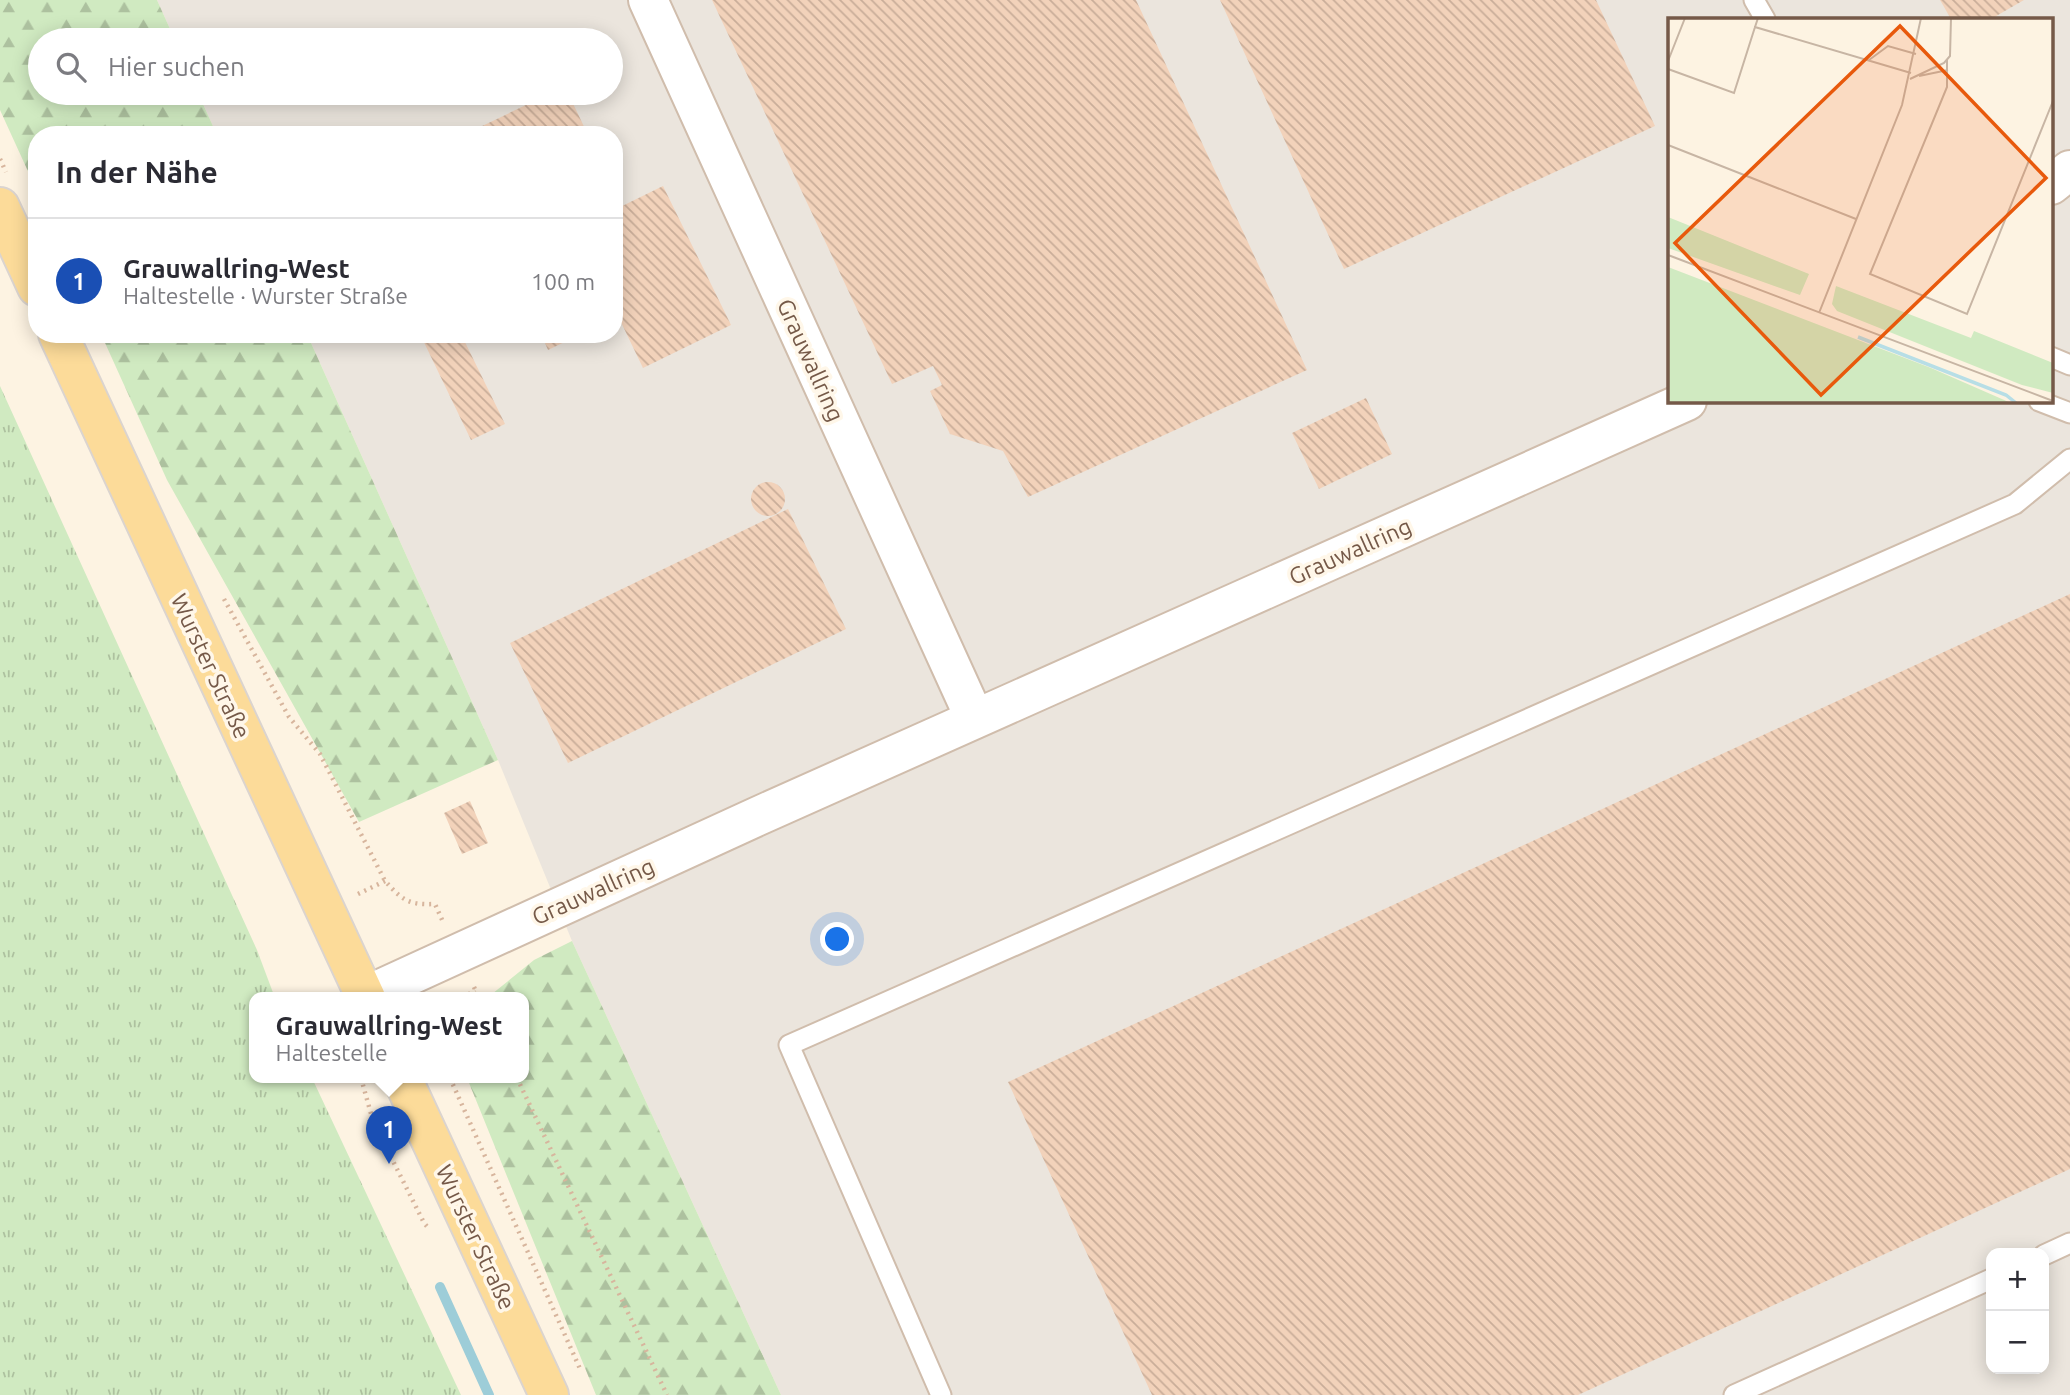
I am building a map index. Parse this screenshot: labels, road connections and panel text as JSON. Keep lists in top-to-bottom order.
{
  "streets": {
    "main road": ["Wurster Straße"],
    "street": ["Grauwallring"]
  },
  "page": {
    "search": "Hier suchen",
    "heading": "In der Nähe",
    "list": [
      {
        "mark": "1",
        "name": "Grauwallring-West",
        "note": "Haltestelle · Wurster Straße",
        "value": "100 m"
      }
    ],
    "popup": ["Grauwallring-West", "Haltestelle"],
    "pins": "1",
    "map_buttons": ["+", "−"]
  }
}
